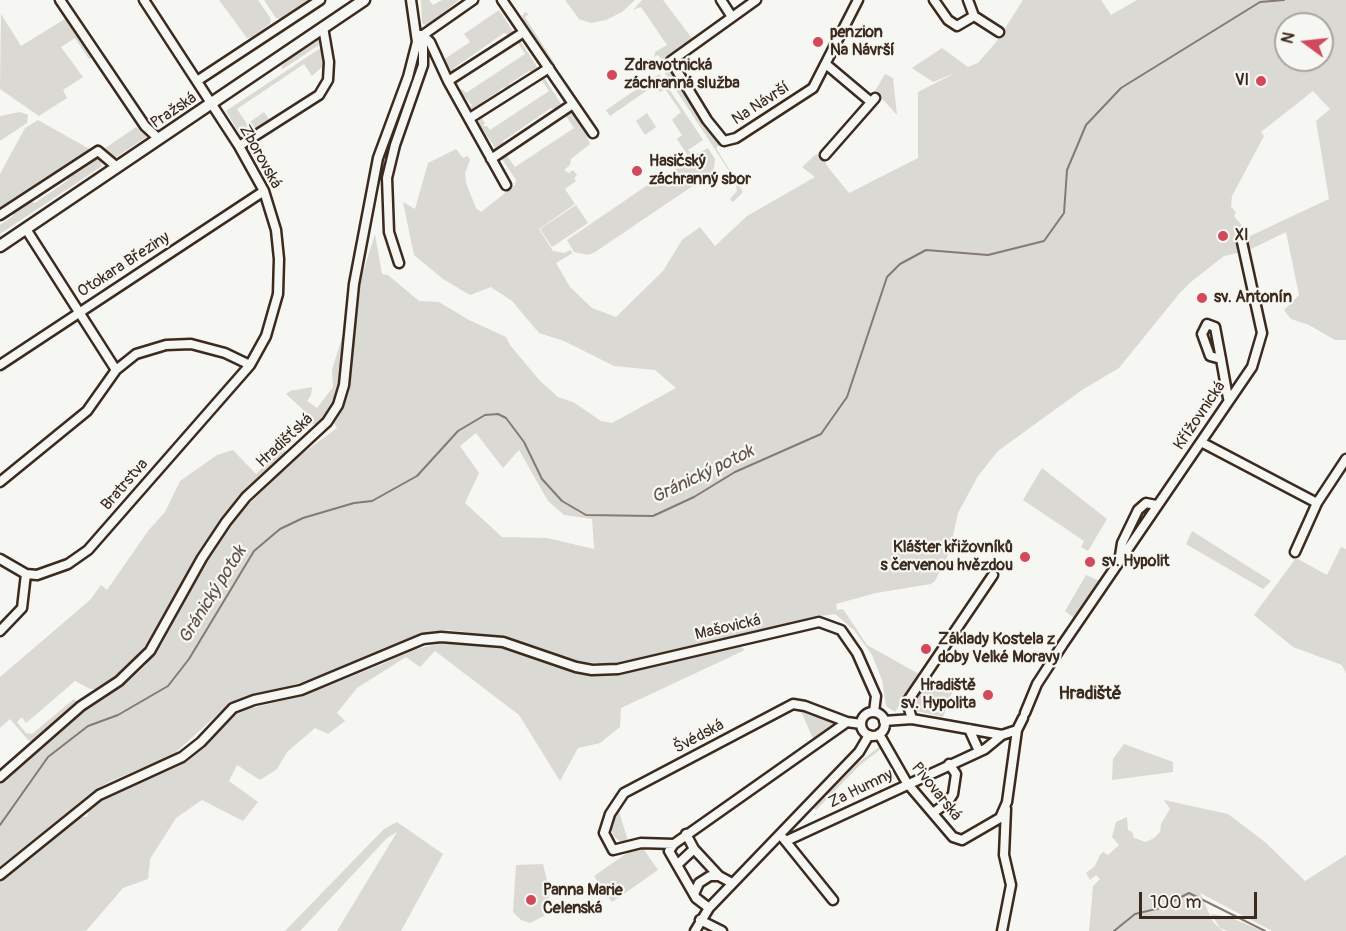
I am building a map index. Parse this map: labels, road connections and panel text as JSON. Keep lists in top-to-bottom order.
{
  "streets": {
    "main road": ["Pražská"],
    "street": [
      "Na Návrší",
      "Zborovská",
      "Otokara Březiny",
      "Křížovnická",
      "Hradišťská",
      "Bratrstva",
      "Mašovická",
      "Švédská",
      "Za Humny",
      "Pivovarská"
    ]
  },
  "crossings": [
    ["Pražská", "Zborovská"],
    ["Zborovská", "Otokara Březiny"],
    ["Zborovská", "Bratrstva"],
    ["Mašovická", "Pivovarská"],
    ["Za Humny", "Pivovarská"]
  ],
  "districts": ["Hradiště"],
  "water": ["Gránický potok"],
  "places": [
    "penzion Na Návrší",
    "Zdravotnická záchranná služba",
    "VI",
    "Hasičský záchranný sbor",
    "XI",
    "sv. Antonín",
    "Klášter křižovníků s červenou hvězdou",
    "sv. Hypolit",
    "Základy Kostela z doby Velké Moravy",
    "Hradiště sv. Hypolita",
    "Panna Marie Celenská"
  ],
  "scale_bar": "100 m",
  "north": "left"
}
